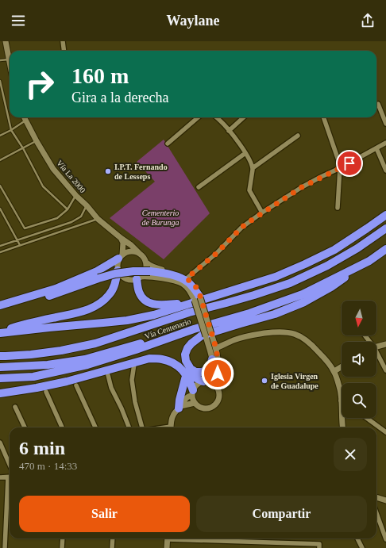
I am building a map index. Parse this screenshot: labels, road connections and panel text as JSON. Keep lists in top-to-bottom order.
{
  "streets": {
    "highway": ["Vía Centenario"],
    "street": ["Vía La 2000"]
  },
  "parks": ["Cementerio de Burunga"],
  "places": ["I.P.T. Fernando de Lesseps", "Iglesia Virgen de Guadalupe"],
  "north": "bottom",
  "page": {
    "header": "Waylane",
    "turn": ["160 m", "Gira a la derecha"],
    "heading": ["6 min", "470 m · 14:33"],
    "buttons": ["Salir", "Compartir"]
  }
}
